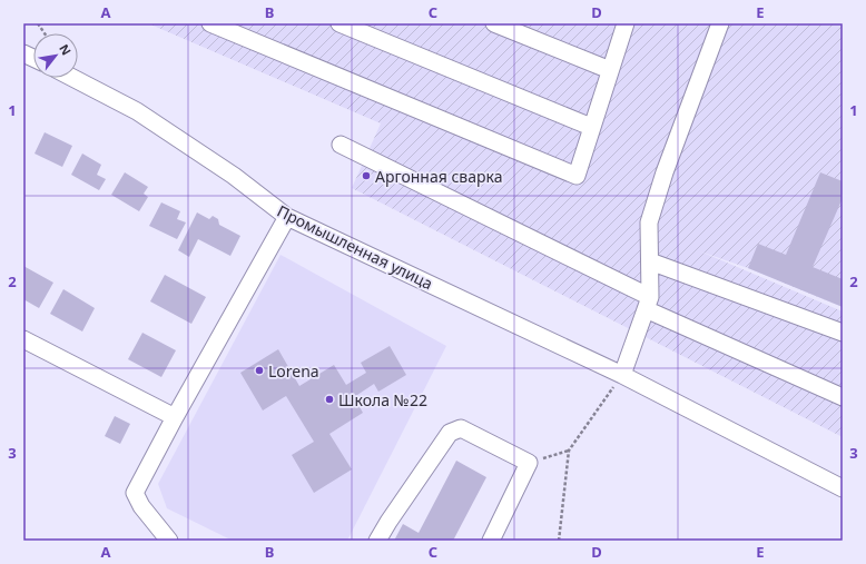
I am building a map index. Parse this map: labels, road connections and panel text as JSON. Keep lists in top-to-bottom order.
{
  "streets": {
    "street": ["Промышленная улица"]
  },
  "places": ["Аргонная сварка", "Lorena", "Школа №22"],
  "north": "top right",
  "grid": {
    "columns": [
      "A",
      "B",
      "C",
      "D",
      "E"
    ],
    "rows": ["1", "2", "3"]
  }
}
